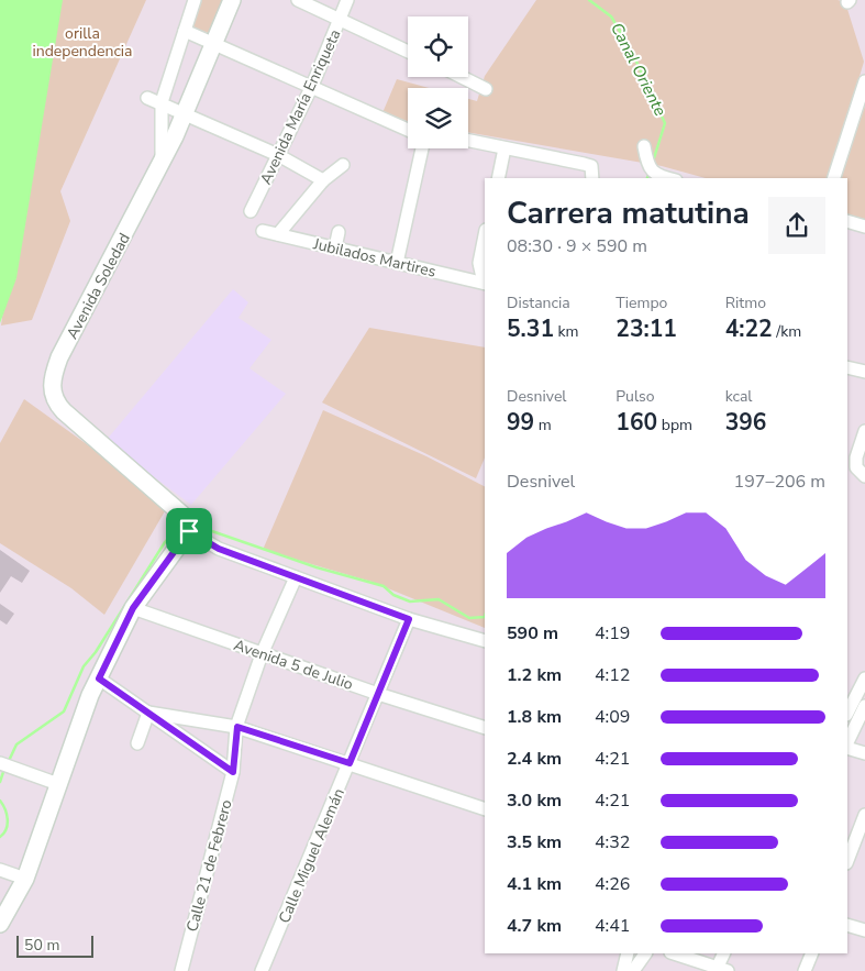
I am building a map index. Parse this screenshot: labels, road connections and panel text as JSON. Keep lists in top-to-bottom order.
{
  "streets": {
    "main road": ["Avenida Soledad"],
    "street": [
      "Avenida María Enriqueta",
      "Jubilados Martires",
      "Avenida 5 de Julio",
      "Calle Miguel Alemán",
      "Calle 21 de Febrero"
    ]
  },
  "crossings": [
    ["Avenida 5 de Julio", "Calle Miguel Alemán"],
    ["Avenida 5 de Julio", "Calle 21 de Febrero"]
  ],
  "water": ["Canal Oriente"],
  "parks": ["orilla independencia"],
  "scale_bar": "50 m",
  "page": {
    "heading": ["Carrera matutina", "08:30 · 9 × 590 m"],
    "stats": [
      ["Distancia", "5.31 km"],
      ["Tiempo", "23:11"],
      ["Ritmo", "4:22 /km"],
      ["Desnivel", "99 m"],
      ["Pulso", "160 bpm"],
      ["kcal", "396"]
    ],
    "chart": ["Desnivel", "197–206 m"],
    "list": [
      {
        "name": "590 m",
        "note": "4:19"
      },
      {
        "name": "1.2 km",
        "note": "4:12"
      },
      {
        "name": "1.8 km",
        "note": "4:09"
      },
      {
        "name": "2.4 km",
        "note": "4:21"
      },
      {
        "name": "3.0 km",
        "note": "4:21"
      },
      {
        "name": "3.5 km",
        "note": "4:32"
      },
      {
        "name": "4.1 km",
        "note": "4:26"
      },
      {
        "name": "4.7 km",
        "note": "4:41"
      }
    ],
    "scale": "50 m"
  }
}
